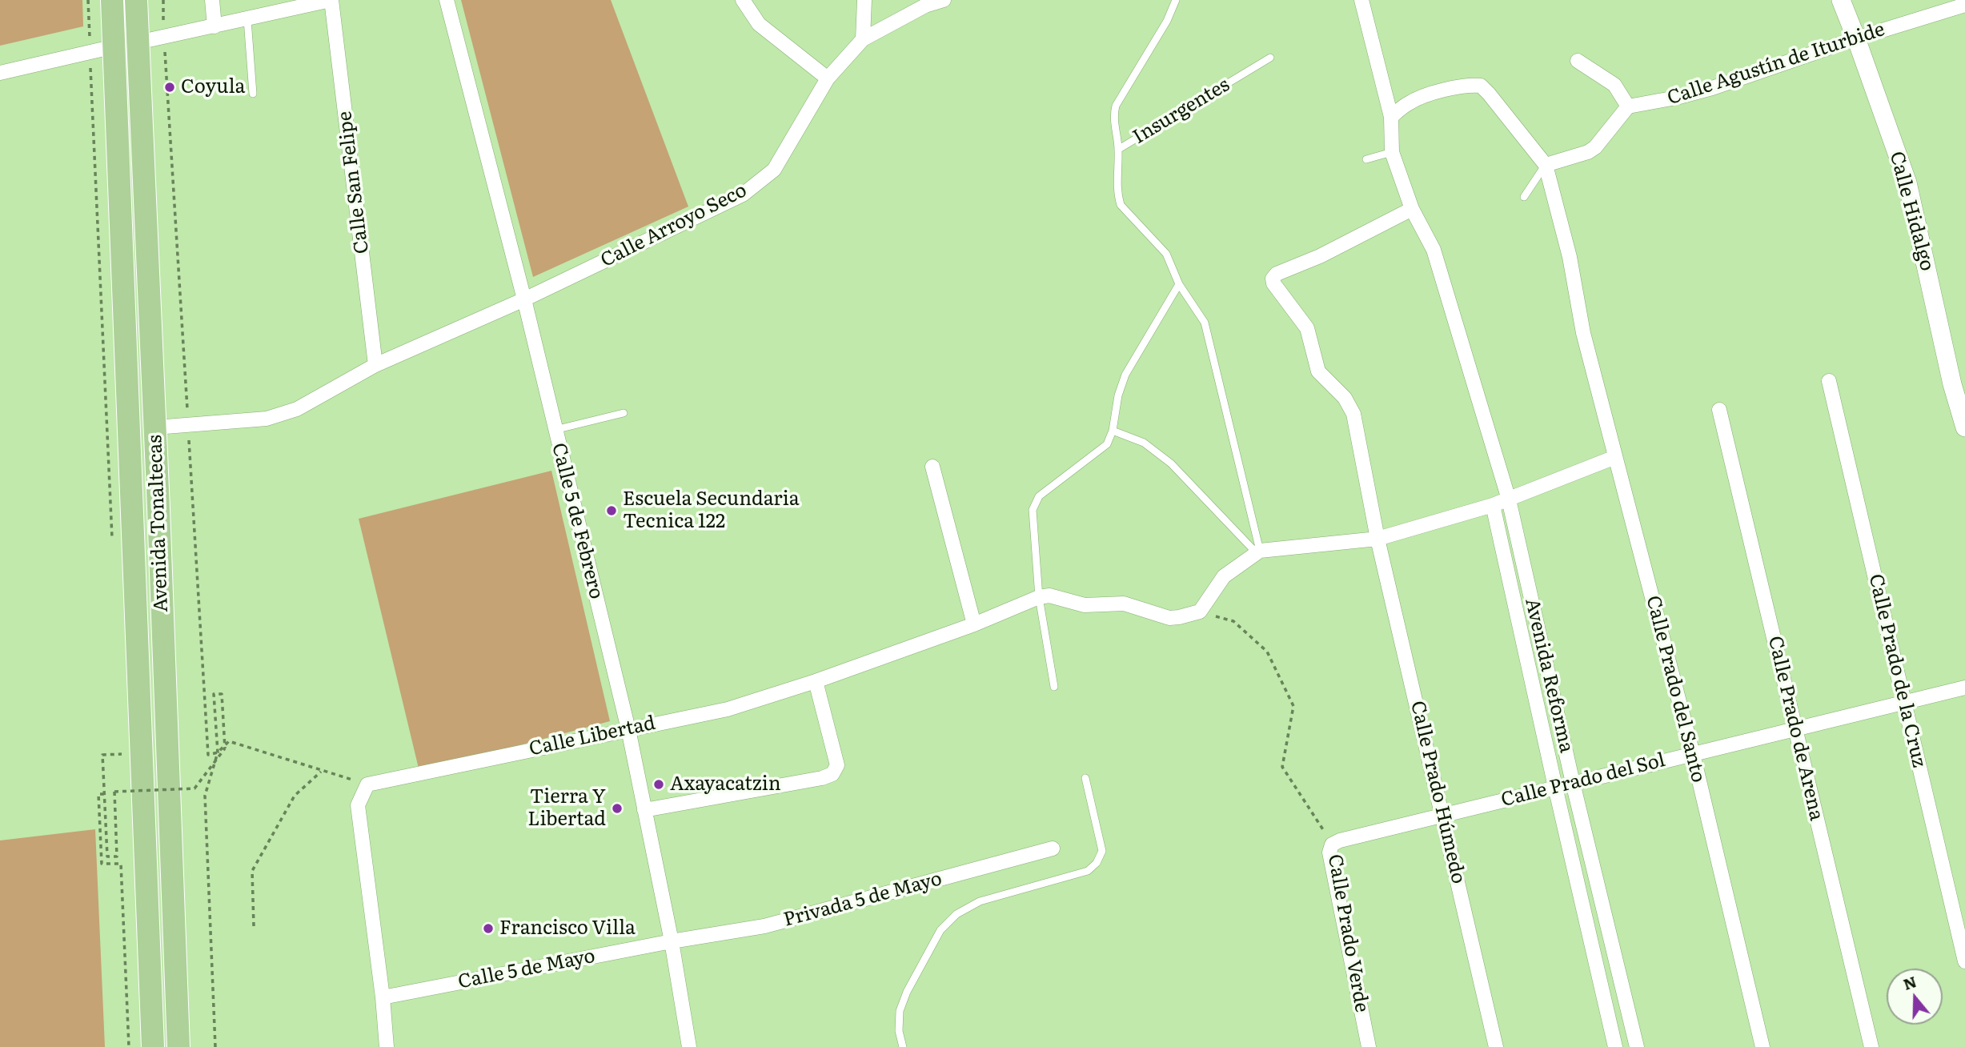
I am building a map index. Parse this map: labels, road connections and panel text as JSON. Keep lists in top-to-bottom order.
{
  "streets": {
    "main road": ["Avenida Tonaltecas"],
    "street": [
      "Calle Agustín de Iturbide",
      "Calle San Felipe",
      "Calle Hidalgo",
      "Calle Arroyo Seco",
      "Calle 5 de Febrero",
      "Calle Prado de la Cruz",
      "Avenida Reforma",
      "Calle Prado del Santo",
      "Calle Prado de Arena",
      "Calle Libertad",
      "Calle Prado del Sol",
      "Calle Prado Húmedo",
      "Privada 5 de Mayo",
      "Calle Prado Verde",
      "Calle 5 de Mayo"
    ],
    "lane": ["Insurgentes"]
  },
  "crossings": [
    ["Calle Agustín de Iturbide", "Calle Hidalgo"],
    ["Calle San Felipe", "Calle Arroyo Seco"],
    ["Calle Arroyo Seco", "Calle 5 de Febrero"],
    ["Calle Arroyo Seco", "Avenida Tonaltecas"],
    ["Calle 5 de Febrero", "Calle Libertad"],
    ["Calle 5 de Febrero", "Privada 5 de Mayo"],
    ["Calle 5 de Febrero", "Calle 5 de Mayo"],
    ["Calle Prado de la Cruz", "Calle Prado del Sol"],
    ["Avenida Reforma", "Calle Prado del Sol"],
    ["Avenida Reforma", "Calle Prado Húmedo"],
    ["Calle Prado del Santo", "Calle Prado del Sol"],
    ["Calle Prado de Arena", "Calle Prado del Sol"],
    ["Calle Prado del Sol", "Calle Prado Húmedo"],
    ["Calle Prado del Sol", "Calle Prado Verde"],
    ["Privada 5 de Mayo", "Calle 5 de Mayo"]
  ],
  "places": [
    "Coyula",
    "Escuela Secundaria Tecnica 122",
    "Axayacatzin",
    "Tierra Y Libertad",
    "Francisco Villa"
  ],
  "north": "top"
}
